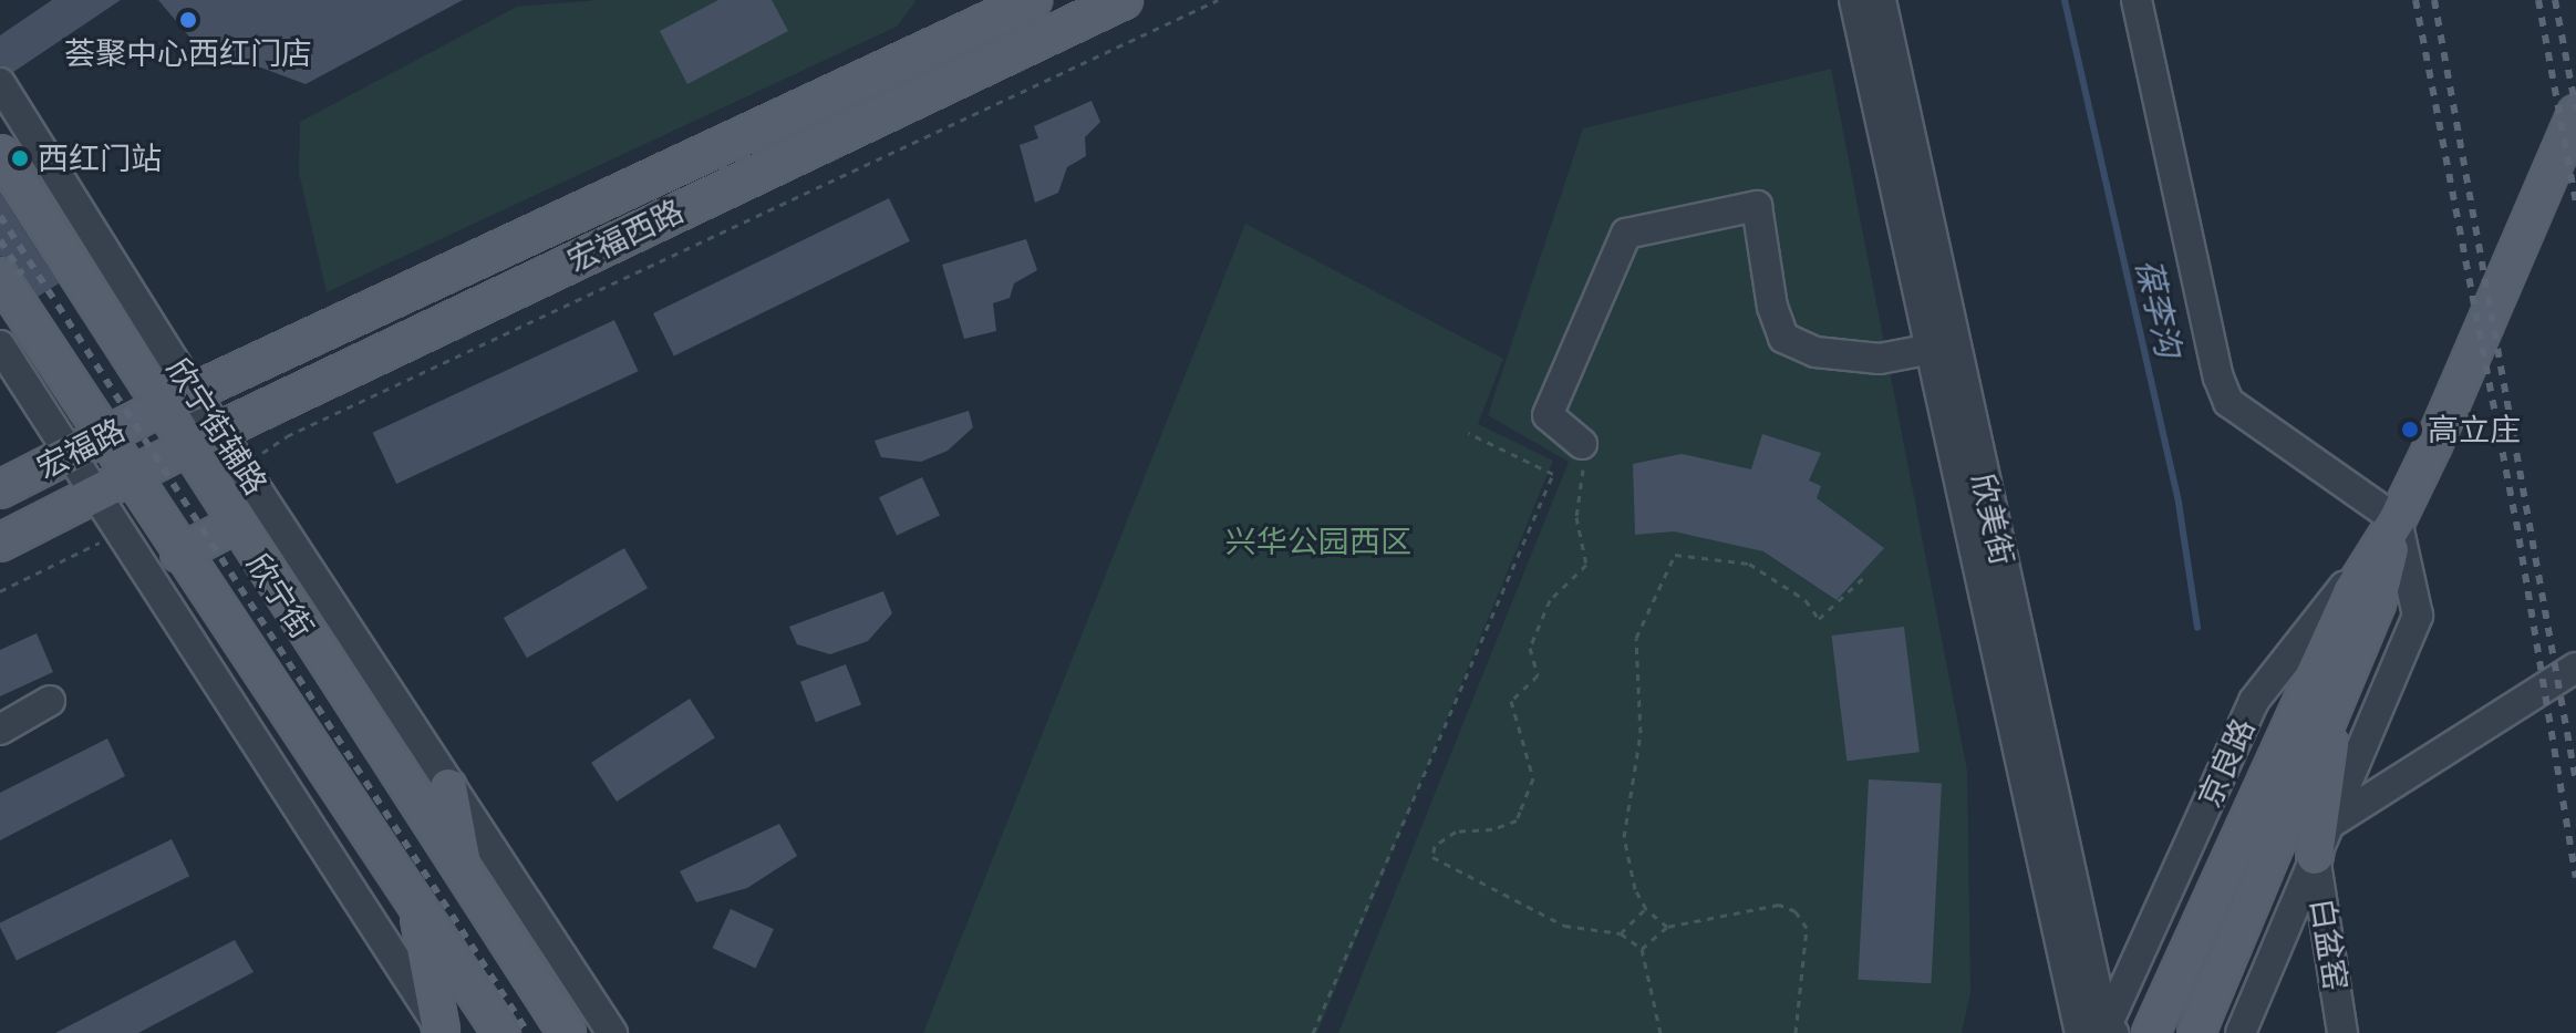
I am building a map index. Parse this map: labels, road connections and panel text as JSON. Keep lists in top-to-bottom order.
{
  "streets": {
    "main road": [
      "宏福西路",
      "宏福路",
      "欣宁街",
      "京良路"
    ],
    "street": ["欣宁街辅路", "欣美街", "白盆窑"]
  },
  "crossings": [
    ["宏福西路", "欣宁街辅路"],
    ["宏福西路", "宏福路"],
    ["宏福西路", "欣宁街"],
    ["宏福路", "欣宁街"],
    ["欣美街", "京良路"]
  ],
  "water": ["葆李沟"],
  "parks": ["兴华公园西区"],
  "places": ["荟聚中心西红门店", "西红门站", "高立庄"]
}
